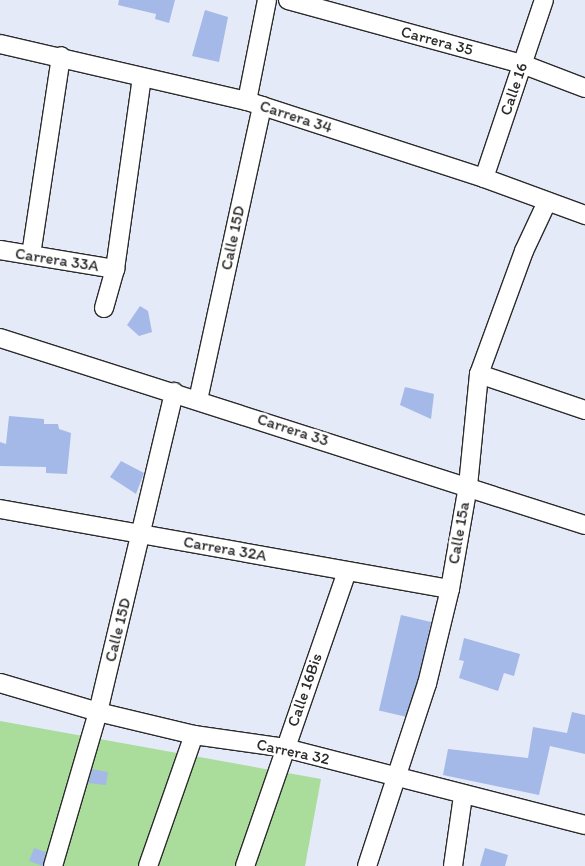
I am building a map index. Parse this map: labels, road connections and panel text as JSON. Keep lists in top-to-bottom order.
{
  "streets": {
    "street": [
      "Carrera 35",
      "Calle 16",
      "Carrera 34",
      "Calle 15D",
      "Carrera 33A",
      "Carrera 33",
      "Calle 15a",
      "Carrera 32A",
      "Calle 16Bis",
      "Carrera 32"
    ]
  },
  "crossings": [
    ["Carrera 35", "Calle 16"],
    ["Calle 16", "Carrera 34"],
    ["Carrera 34", "Calle 15D"],
    ["Carrera 34", "Calle 15a"],
    ["Calle 15D", "Carrera 33"],
    ["Calle 15D", "Carrera 32A"],
    ["Calle 15D", "Carrera 32"],
    ["Carrera 33", "Calle 15a"],
    ["Calle 15a", "Carrera 32A"],
    ["Calle 15a", "Carrera 32"],
    ["Carrera 32A", "Calle 16Bis"],
    ["Calle 16Bis", "Carrera 32"]
  ]
}
